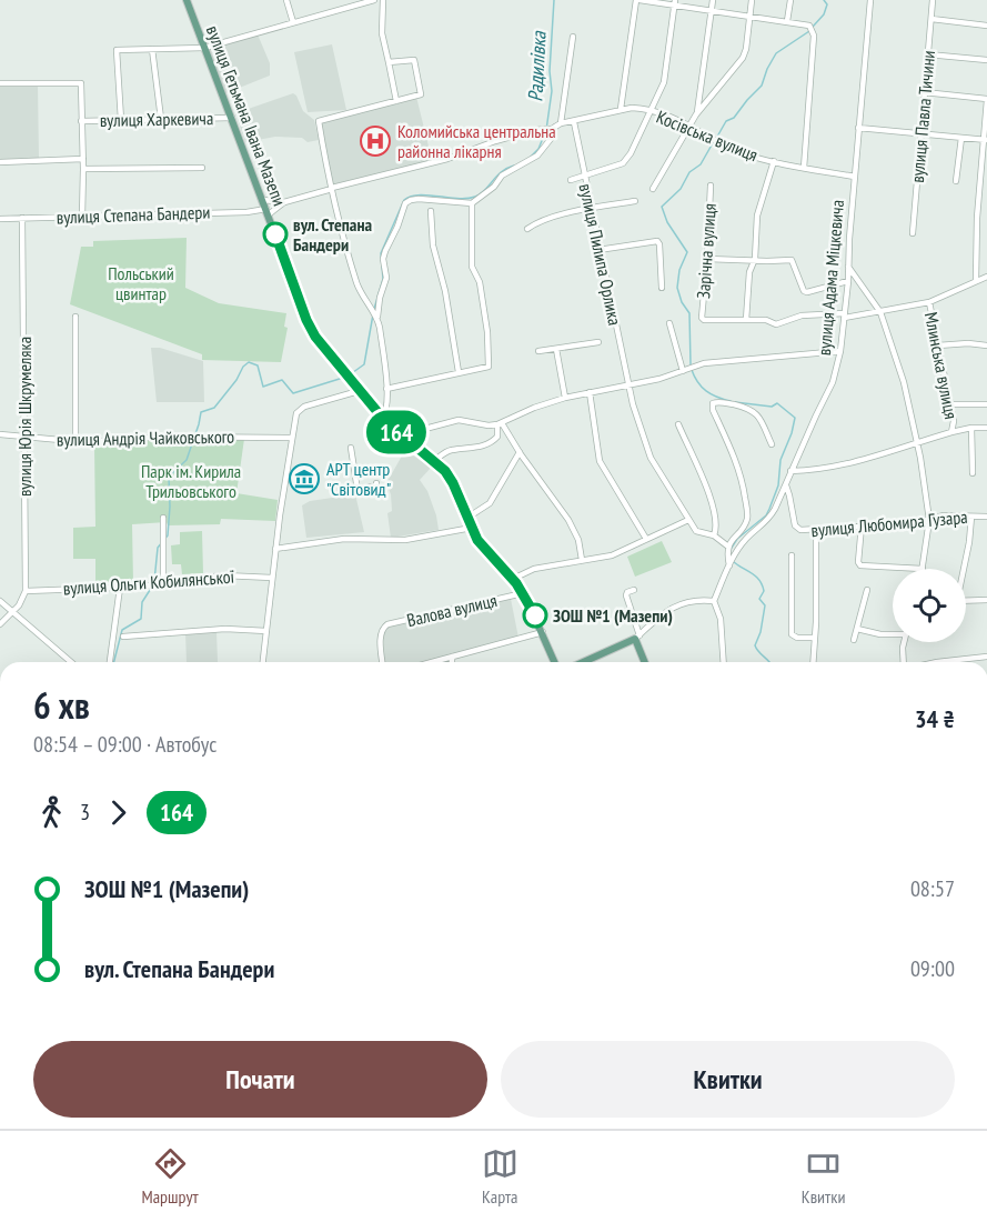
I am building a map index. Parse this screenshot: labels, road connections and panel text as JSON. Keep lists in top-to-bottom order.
{
  "streets": {
    "main road": ["вулиця Гетьмана Івана Мазепи"],
    "street": [
      "вулиця Павла Тичини",
      "вулиця Харкевича",
      "Косівська вулиця",
      "вулиця Степана Бандери",
      "Зарічна вулиця",
      "вулиця Пилипа Орлика",
      "вулиця Адама Міцкевича",
      "Млинська вулиця",
      "вулиця Юрія Шкрумеляка",
      "вулиця Андрія Чайковського",
      "вулиця Любомира Гузара",
      "вулиця Ольги Кобилянської",
      "Валова вулиця"
    ]
  },
  "crossings": [
    ["вулиця Гетьмана Івана Мазепи", "вулиця Харкевича"],
    ["вулиця Гетьмана Івана Мазепи", "вулиця Степана Бандери"],
    ["вулиця Гетьмана Івана Мазепи", "Валова вулиця"],
    ["Косівська вулиця", "вулиця Пилипа Орлика"],
    ["Косівська вулиця", "вулиця Адама Міцкевича"],
    ["вулиця Степана Бандери", "вулиця Юрія Шкрумеляка"],
    ["вулиця Адама Міцкевича", "вулиця Любомира Гузара"],
    ["вулиця Юрія Шкрумеляка", "вулиця Андрія Чайковського"],
    ["вулиця Юрія Шкрумеляка", "вулиця Ольги Кобилянської"]
  ],
  "water": ["Радилівка"],
  "parks": ["Польський цвинтар", "Парк ім. Кирила Трильовського"],
  "places": {
    "hospital": ["Коломийська центральна районна лікарня"],
    "other": ["вул. Степана Бандери", "ЗОШ №1 (Мазепи)"],
    "museum": ["АРТ центр \"Світовид\""]
  },
  "lines": ["bus line 164"],
  "page": {
    "on_map": "164",
    "heading": ["6 хв", "08:54 – 09:00 · Автобус", "34 ₴"],
    "legs": ["3", "164"],
    "list": [
      {
        "name": "ЗОШ №1 (Мазепи)",
        "value": "08:57"
      },
      {
        "name": "вул. Степана Бандери",
        "value": "09:00"
      }
    ],
    "buttons": ["Почати", "Квитки"],
    "tabs": ["Маршрут", "Карта", "Квитки"]
  }
}
